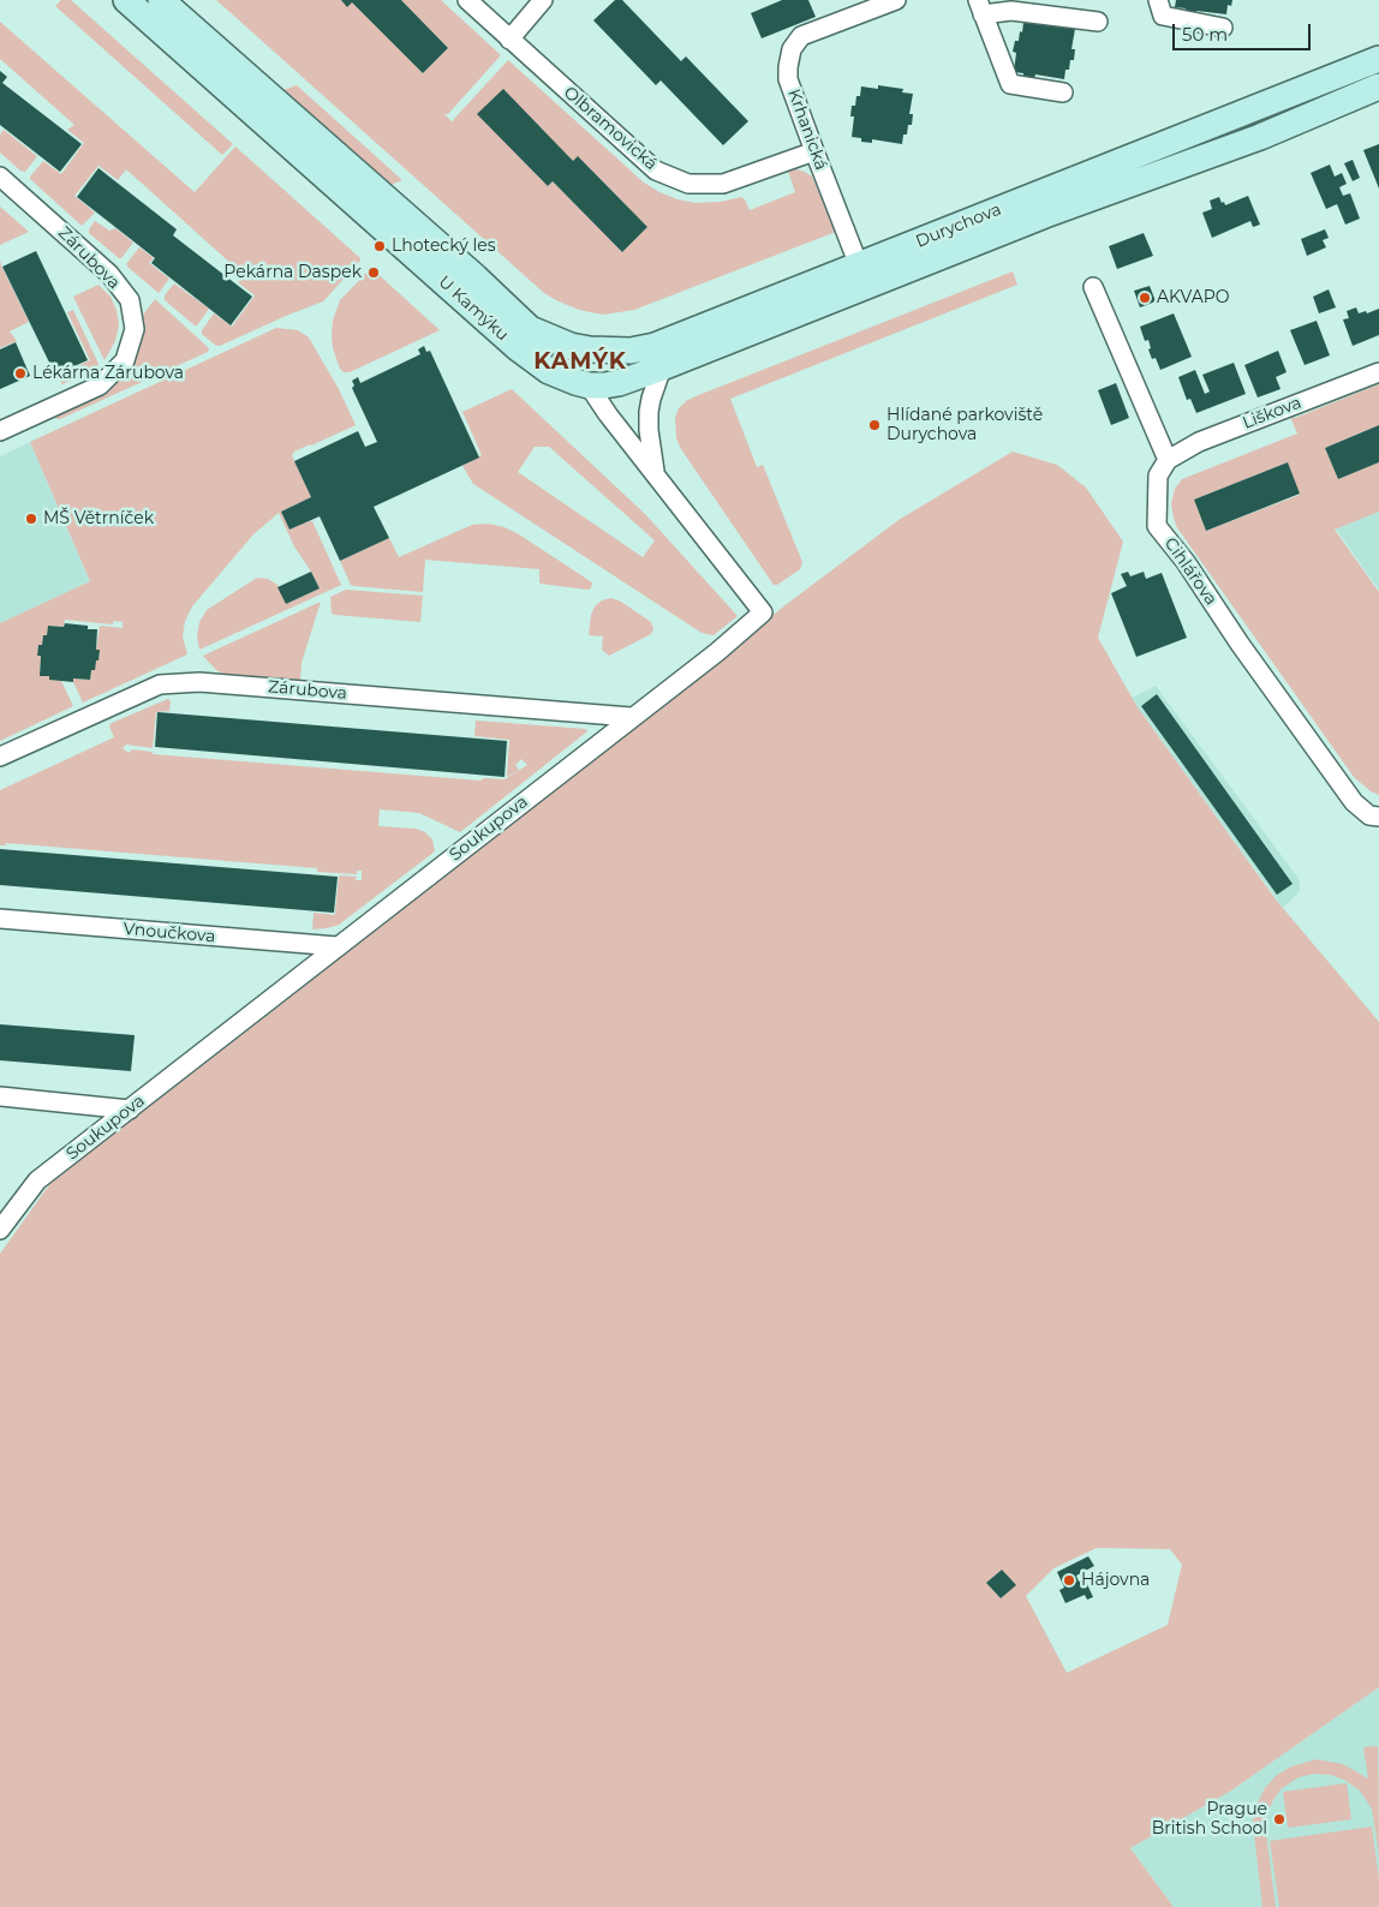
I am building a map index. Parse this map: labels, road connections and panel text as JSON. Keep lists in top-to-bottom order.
{
  "streets": {
    "street": [
      "Olbramovická",
      "Krhanická",
      "Durychova",
      "Zárubova",
      "U Kamýku",
      "Liškova",
      "Cihlářova",
      "Soukupova",
      "Vnoučkova"
    ]
  },
  "crossings": [
    ["Olbramovická", "Krhanická"],
    ["Krhanická", "Durychova"],
    ["Durychova", "U Kamýku"],
    ["Zárubova", "Soukupova"],
    ["U Kamýku", "Soukupova"],
    ["Liškova", "Cihlářova"],
    ["Soukupova", "Vnoučkova"]
  ],
  "districts": ["KAMÝK"],
  "places": [
    "Lhotecký les",
    "Pekárna Daspek",
    "AKVAPO",
    "Lékárna Zárubova",
    "Hlídané parkoviště Durychova",
    "MŠ Větrníček",
    "Hájovna",
    "Prague British School"
  ],
  "scale_bar": "50 m"
}
